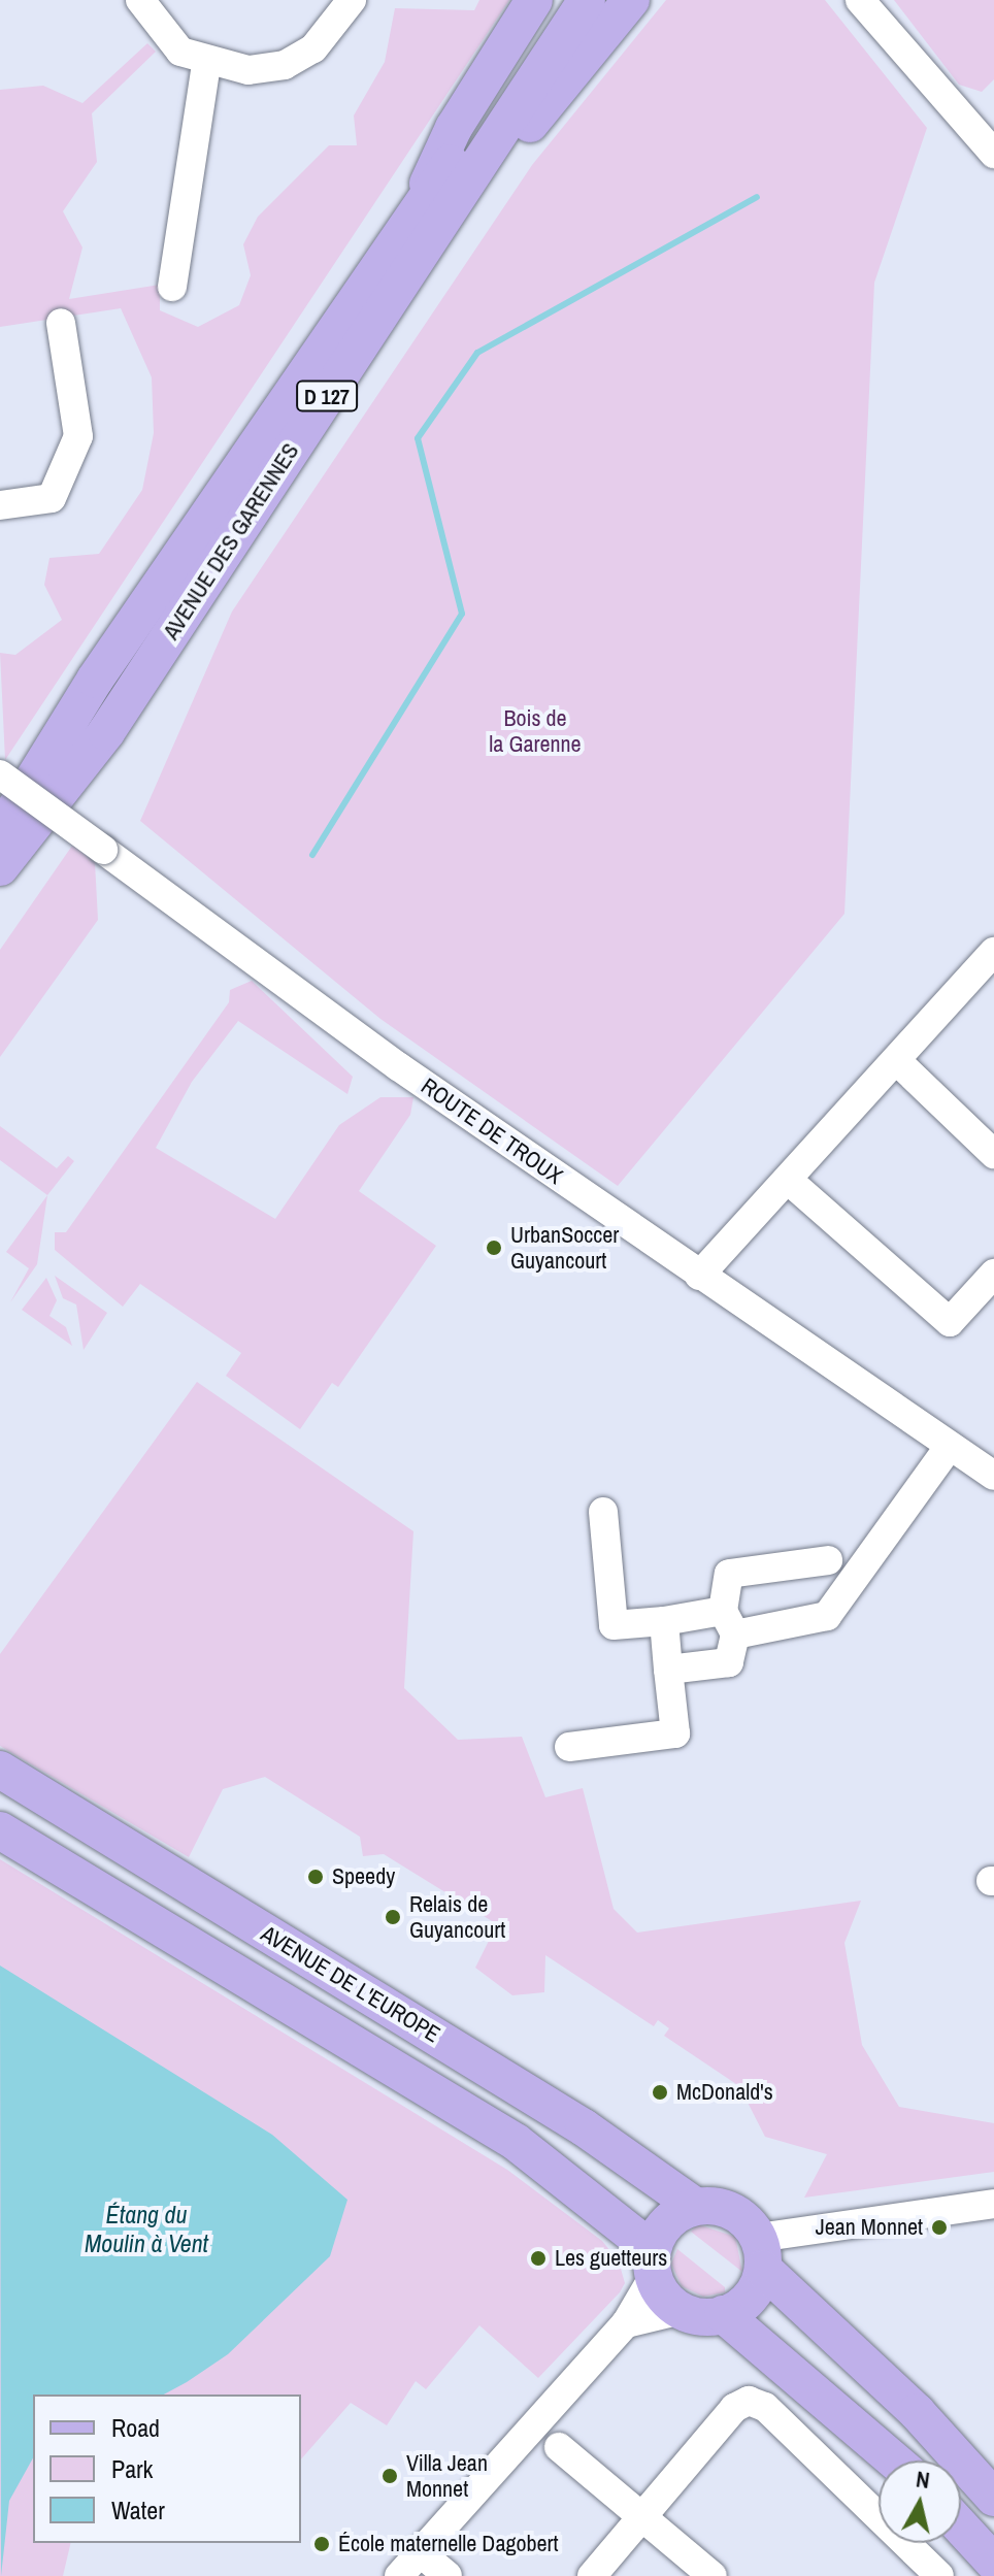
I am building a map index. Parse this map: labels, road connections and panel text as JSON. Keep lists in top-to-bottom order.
{
  "streets": {
    "main road": ["D 127", "AVENUE DES GARENNES", "AVENUE DE L'EUROPE"],
    "street": ["ROUTE DE TROUX"]
  },
  "crossings": [
    ["D 127", "AVENUE DES GARENNES"],
    ["D 127", "ROUTE DE TROUX"],
    ["AVENUE DES GARENNES", "ROUTE DE TROUX"]
  ],
  "water": ["Étang du Moulin à Vent"],
  "parks": ["Bois de la Garenne"],
  "places": [
    "UrbanSoccer Guyancourt",
    "Speedy",
    "Relais de Guyancourt",
    "McDonald's",
    "Jean Monnet",
    "Les guetteurs",
    "Villa Jean Monnet",
    "École maternelle Dagobert"
  ],
  "legend": ["Road", "Park", "Water"],
  "north": "top"
}
